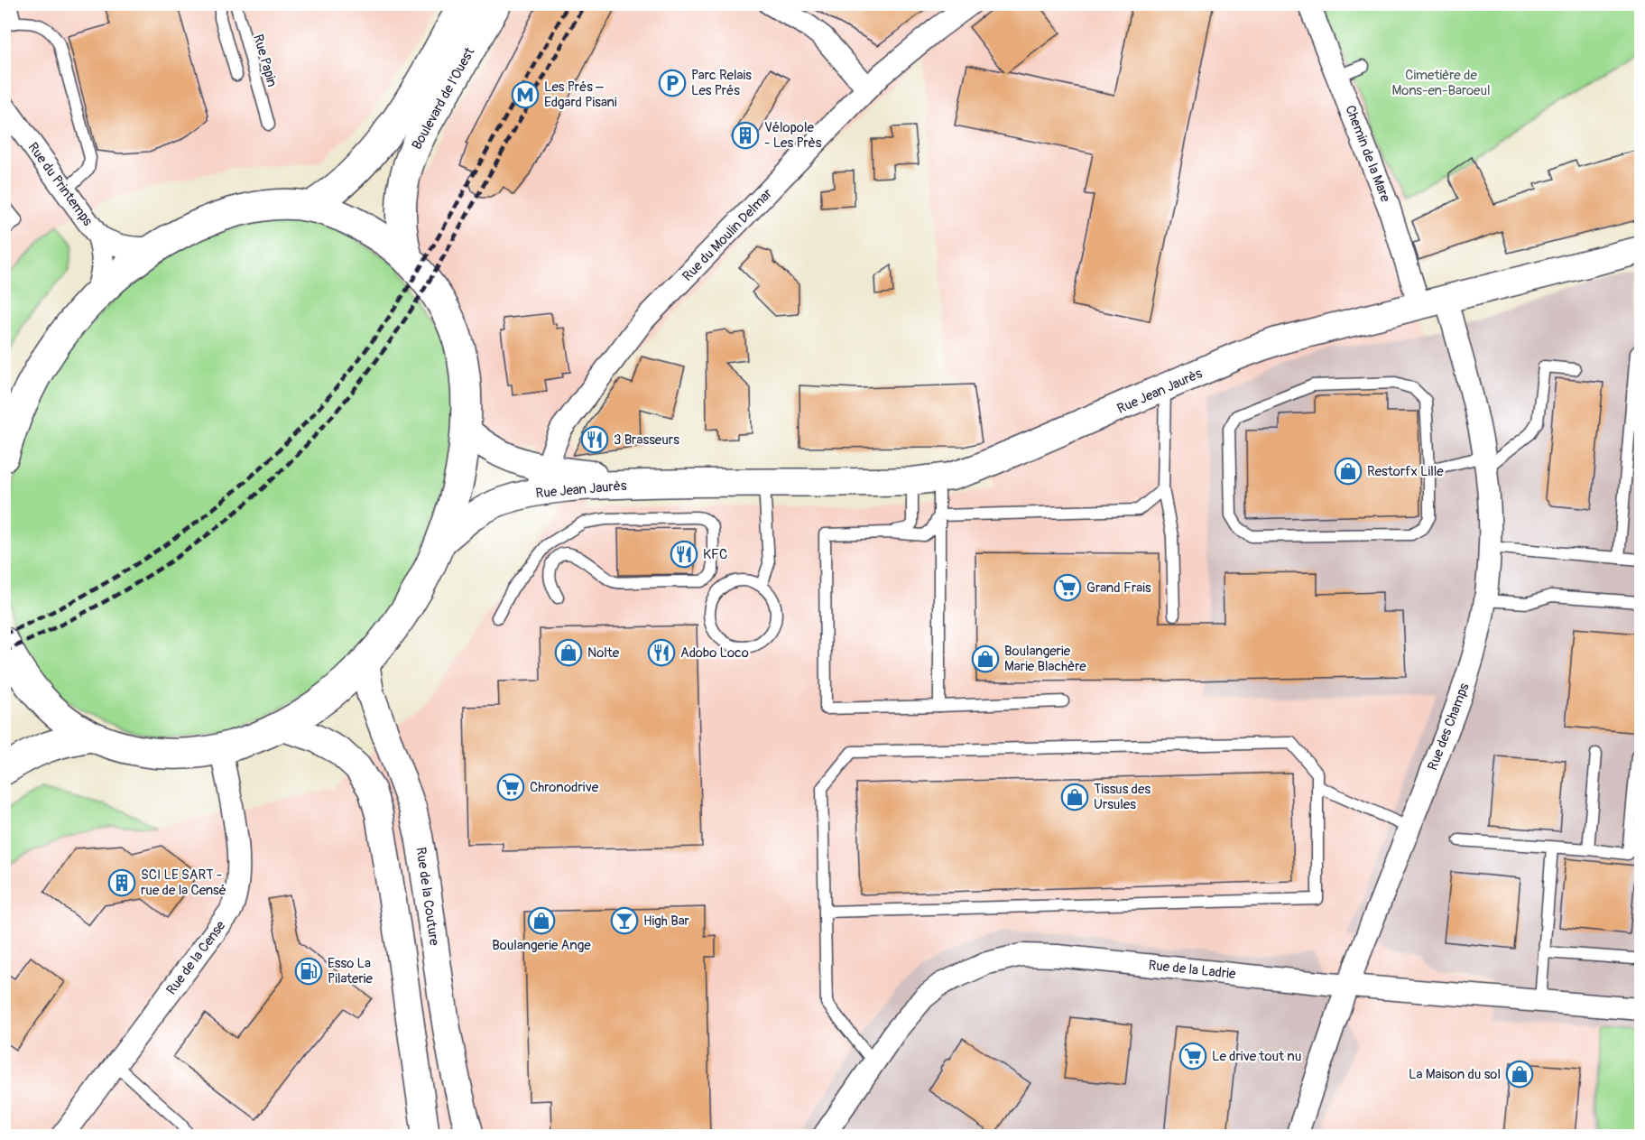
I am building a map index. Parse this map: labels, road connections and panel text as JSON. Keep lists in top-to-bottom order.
{
  "streets": {
    "main road": ["Boulevard de l'Ouest"],
    "street": [
      "Chemin de la Mare",
      "Rue du Printemps",
      "Rue du Moulin Delmar",
      "Rue Jean Jaurès",
      "Rue des Champs",
      "Rue de la Couture",
      "Rue de la Cense",
      "Rue de la Ladrie"
    ],
    "lane": ["Rue Papin"]
  },
  "crossings": [
    ["Chemin de la Mare", "Rue Jean Jaurès"],
    ["Rue du Moulin Delmar", "Rue Jean Jaurès"],
    ["Rue Jean Jaurès", "Rue des Champs"],
    ["Rue des Champs", "Rue de la Ladrie"]
  ],
  "parks": ["Cimetière de Mons-en-Baroeul"],
  "places": {
    "parking": ["Parc Relais Les Prés"],
    "metro station": ["Les Prés – Edgard Pisani"],
    "building": ["Vélopole - Les Près", "SCI LE SART - rue de la Censé"],
    "restaurant": ["3 Brasseurs", "KFC", "Adobo Loco"],
    "shop": [
      "Restorfx Lille",
      "Nolte",
      "Boulangerie Marie Blachère",
      "Tissus des Ursules",
      "Boulangerie Ange",
      "La Maison du sol"
    ],
    "supermarket": ["Grand Frais", "Chronodrive", "Le drive tout nu"],
    "bar": ["High Bar"],
    "fuel station": ["Esso La Pilaterie"]
  }
}
